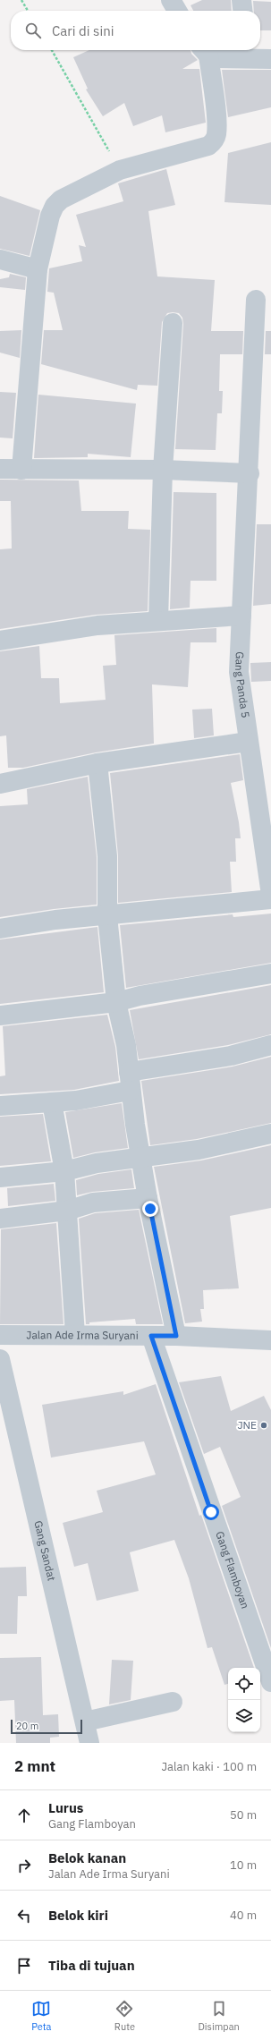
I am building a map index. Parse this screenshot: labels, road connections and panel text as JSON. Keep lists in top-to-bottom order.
{
  "streets": {
    "street": [
      "Gang Panda 5",
      "Jalan Ade Irma Suryani",
      "Gang Sandat",
      "Gang Flamboyan"
    ]
  },
  "crossings": [
    ["Jalan Ade Irma Suryani", "Gang Flamboyan"]
  ],
  "places": ["JNE"],
  "scale_bar": "20 m",
  "page": {
    "search": "Cari di sini",
    "scale": "20 m",
    "heading": ["2 mnt", "Jalan kaki · 100 m"],
    "list": [
      ["Lurus", "Gang Flamboyan", "50 m"],
      ["Belok kanan", "Jalan Ade Irma Suryani", "10 m"],
      ["Belok kiri", "40 m"],
      "Tiba di tujuan"
    ],
    "nav": ["Peta", "Rute", "Disimpan"]
  }
}
